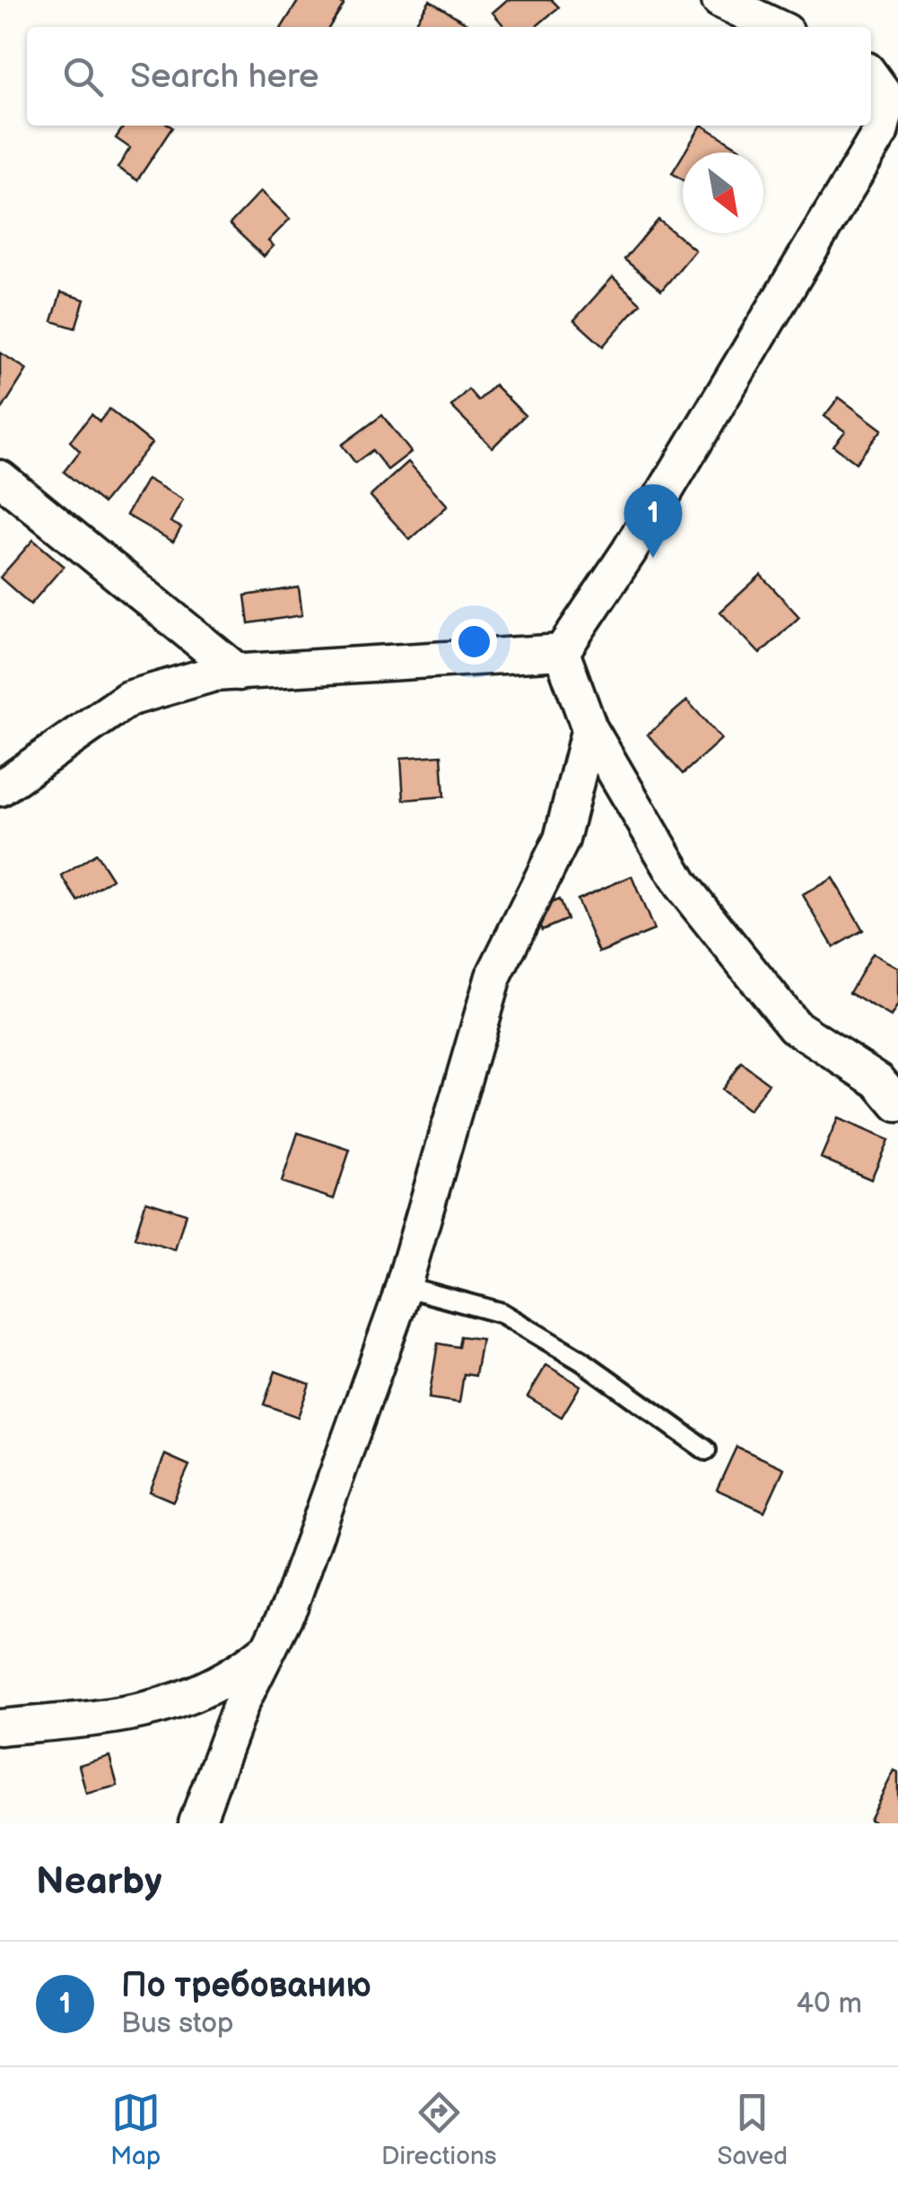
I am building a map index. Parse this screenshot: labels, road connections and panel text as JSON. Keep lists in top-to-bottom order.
{
  "north": "bottom right",
  "page": {
    "search": "Search here",
    "pins": "1",
    "heading": "Nearby",
    "list": [
      {
        "mark": "1",
        "name": "По требованию",
        "note": "Bus stop",
        "value": "40 m"
      }
    ],
    "nav": ["Map", "Directions", "Saved"]
  }
}
